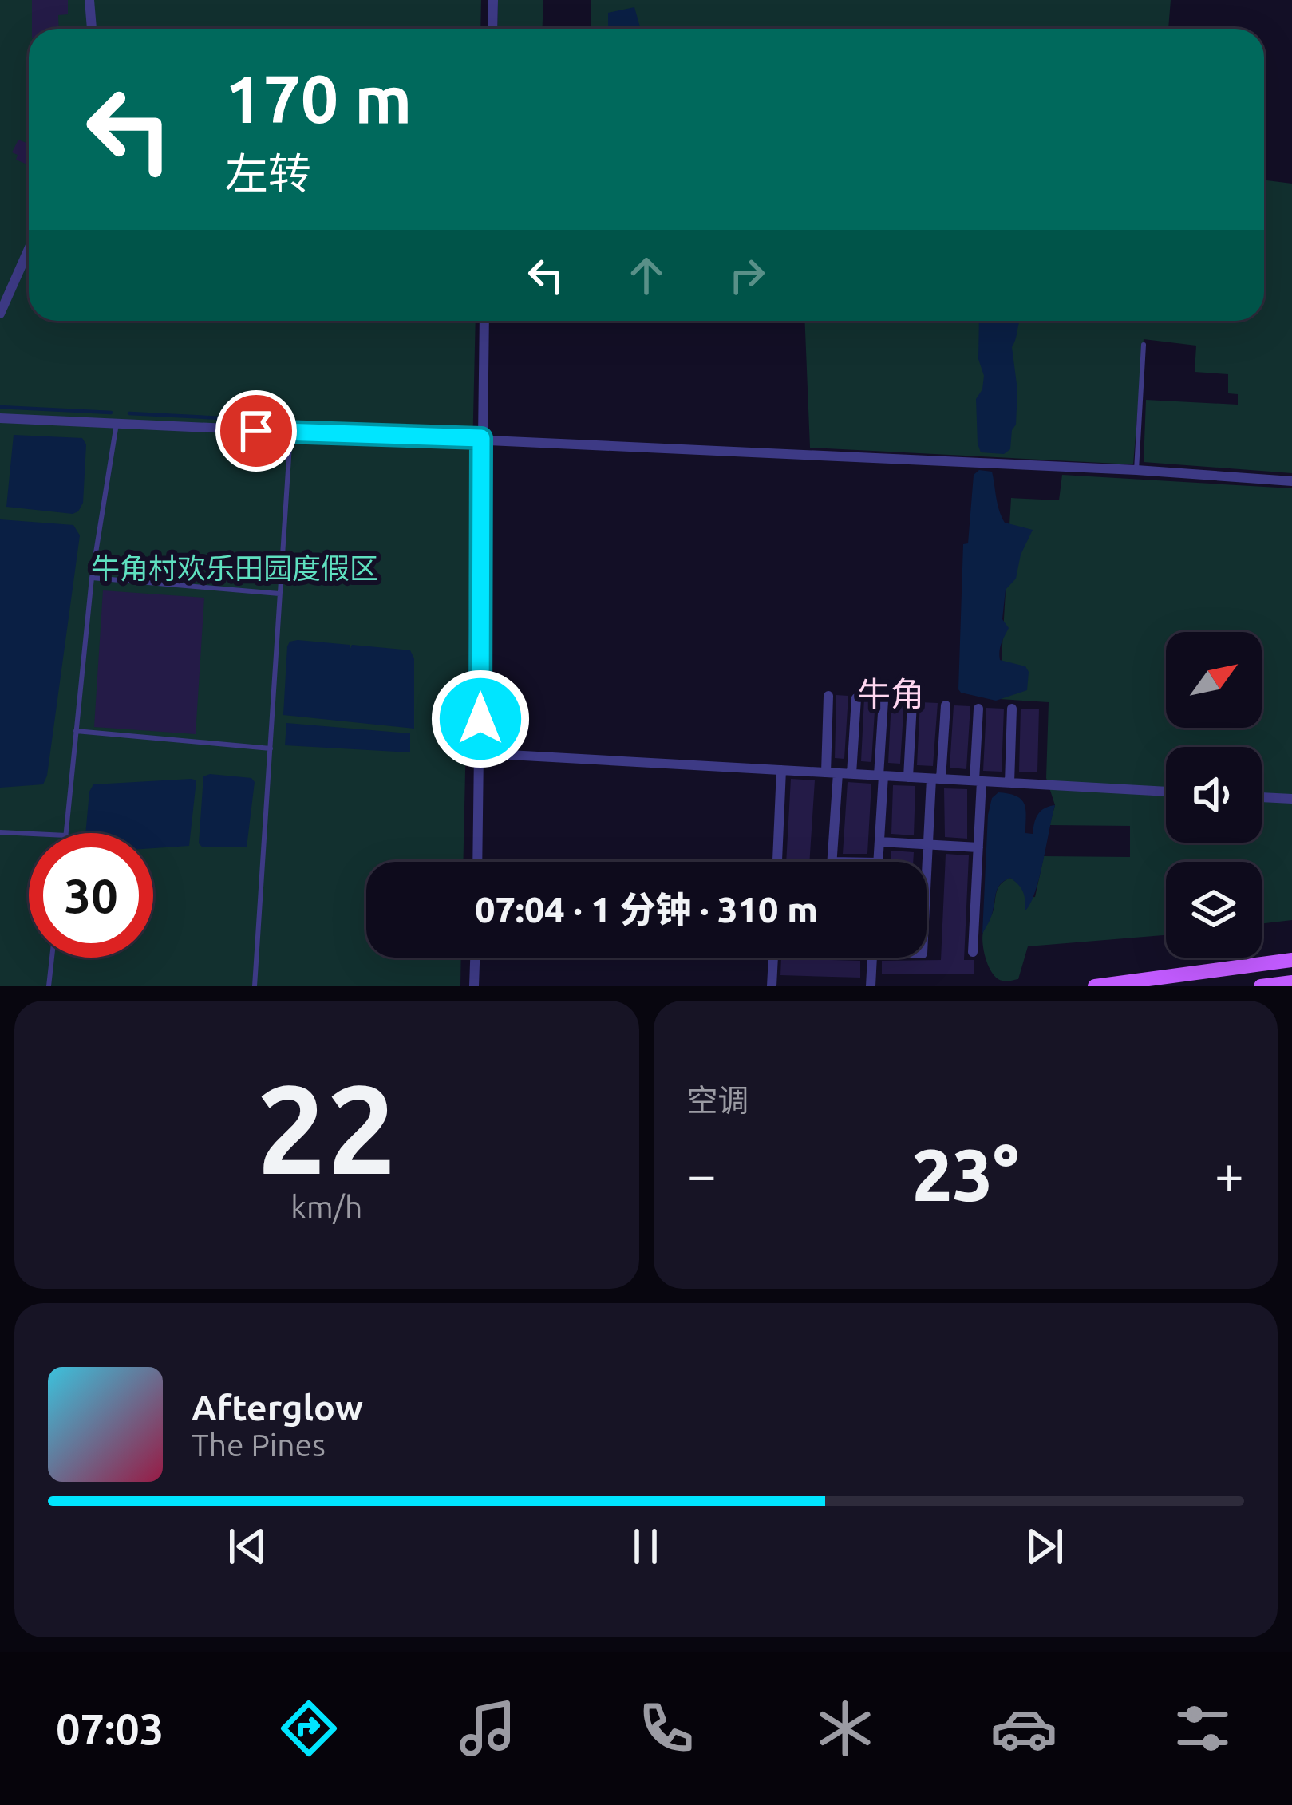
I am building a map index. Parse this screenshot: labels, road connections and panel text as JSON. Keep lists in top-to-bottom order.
{
  "districts": ["牛角"],
  "parks": ["牛角村欢乐田园度假区"],
  "north": "top right",
  "page": {
    "turn": ["170 m", "左转"],
    "limit": "30",
    "trip": "07:04 · 1 分钟 · 310 m",
    "tile": [
      ["22", "km/h"],
      "空调"
    ],
    "heat": ["−", "23°", "+"],
    "song": ["Afterglow", "The Pines"],
    "tabs": "07:03"
  }
}
